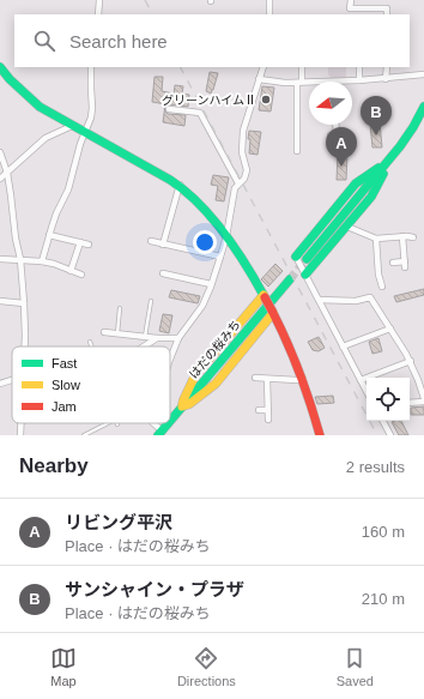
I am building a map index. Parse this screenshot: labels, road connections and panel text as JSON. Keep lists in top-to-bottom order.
{
  "streets": {
    "main road": ["はだの桜みち"]
  },
  "places": ["グリーンハイムⅡ"],
  "legend": ["Fast", "Slow", "Jam"],
  "north": "left",
  "page": {
    "search": "Search here",
    "pins": ["B", "A"],
    "heading": ["Nearby", "2 results"],
    "list": [
      {
        "mark": "A",
        "name": "リビング平沢",
        "note": "Place · はだの桜みち",
        "value": "160 m"
      },
      {
        "mark": "B",
        "name": "サンシャイン・プラザ",
        "note": "Place · はだの桜みち",
        "value": "210 m"
      }
    ],
    "nav": ["Map", "Directions", "Saved"]
  }
}
